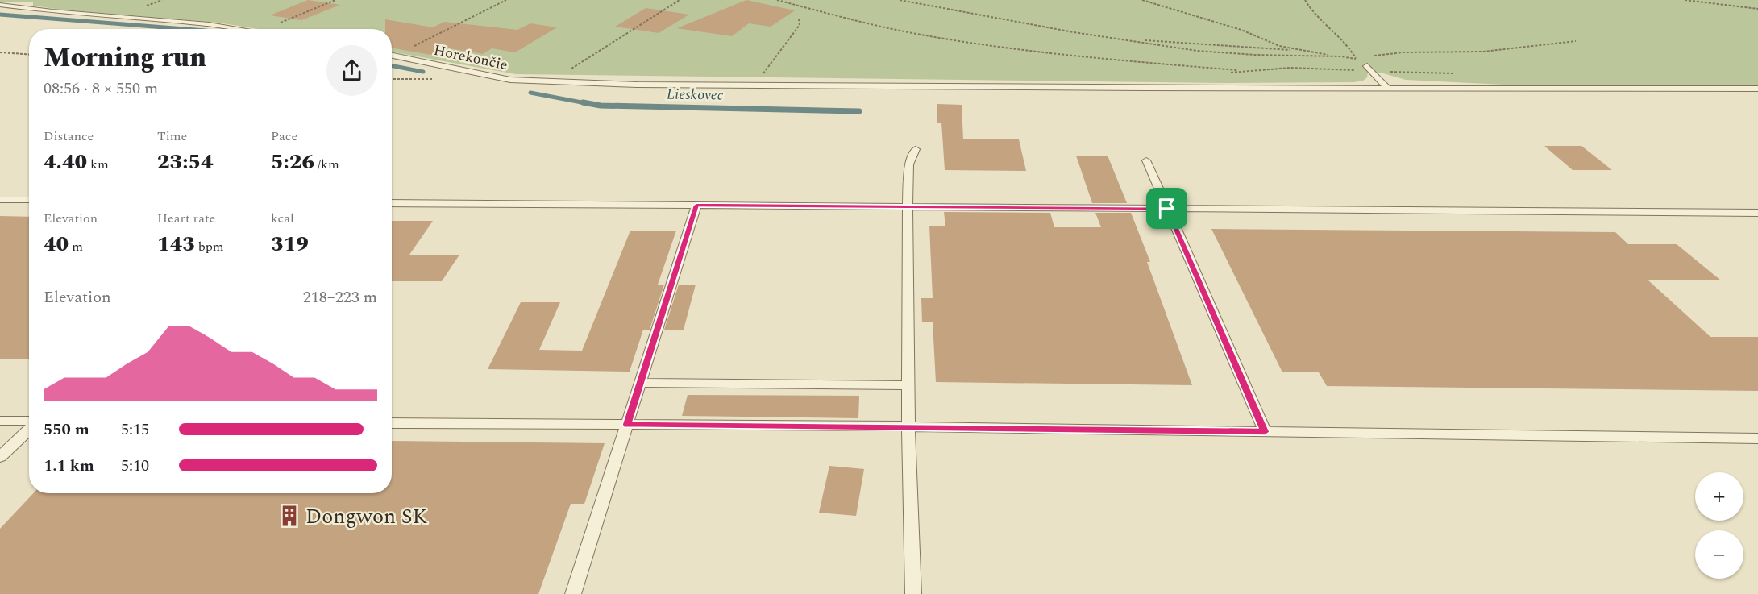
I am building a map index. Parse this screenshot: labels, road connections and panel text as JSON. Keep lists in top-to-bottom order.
{
  "streets": {
    "lane": ["Horekončie"]
  },
  "water": ["Lieskovec"],
  "places": {
    "building": ["Dongwon SK"]
  },
  "page": {
    "heading": ["Morning run", "08:56 · 8 × 550 m"],
    "stats": [
      ["Distance", "4.40 km"],
      ["Time", "23:54"],
      ["Pace", "5:26 /km"],
      ["Elevation", "40 m"],
      ["Heart rate", "143 bpm"],
      ["kcal", "319"]
    ],
    "chart": ["Elevation", "218–223 m"],
    "list": [
      {
        "name": "550 m",
        "note": "5:15"
      },
      {
        "name": "1.1 km",
        "note": "5:10"
      }
    ],
    "map_buttons": ["+", "−"]
  }
}
